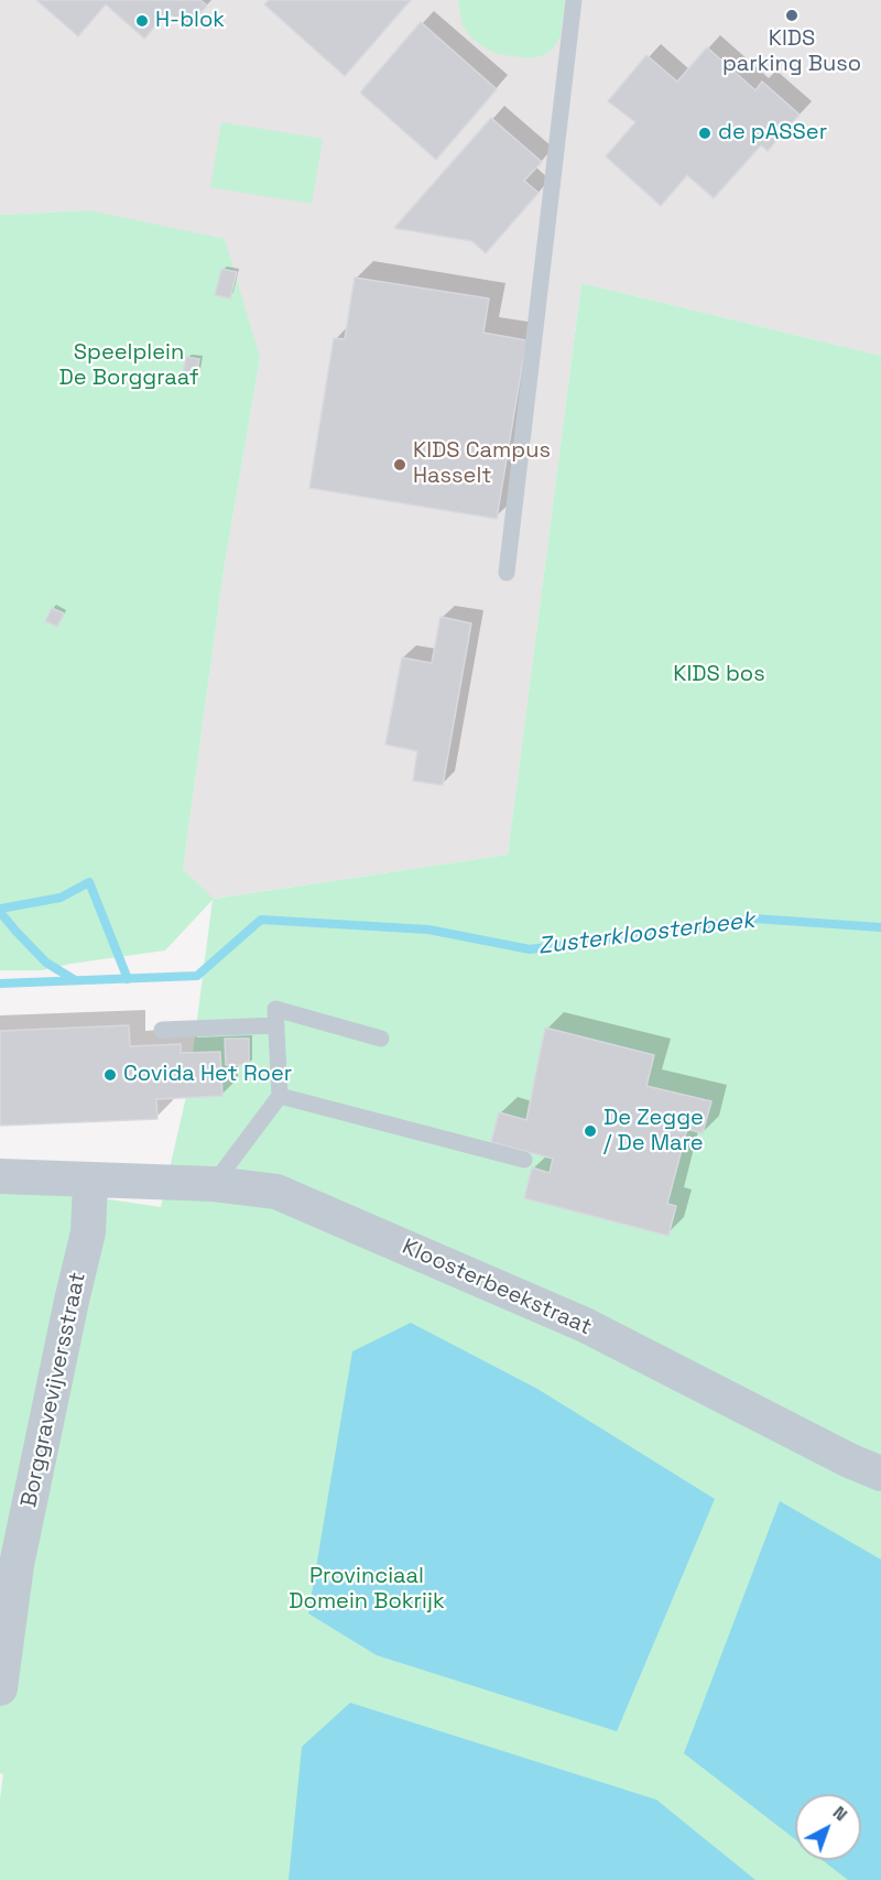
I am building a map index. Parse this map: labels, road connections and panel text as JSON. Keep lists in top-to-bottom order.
{
  "streets": {
    "street": ["Kloosterbeekstraat", "Borggravevijversstraat"]
  },
  "crossings": [
    ["Kloosterbeekstraat", "Borggravevijversstraat"]
  ],
  "water": ["Zusterkloosterbeek"],
  "parks": ["Speelplein De Borggraaf", "KIDS bos", "Provinciaal Domein Bokrijk"],
  "places": [
    "KIDS parking Buso",
    "H-blok",
    "de pASSer",
    "KIDS Campus Hasselt",
    "Covida Het Roer",
    "De Zegge / De Mare"
  ],
  "north": "top right"
}
